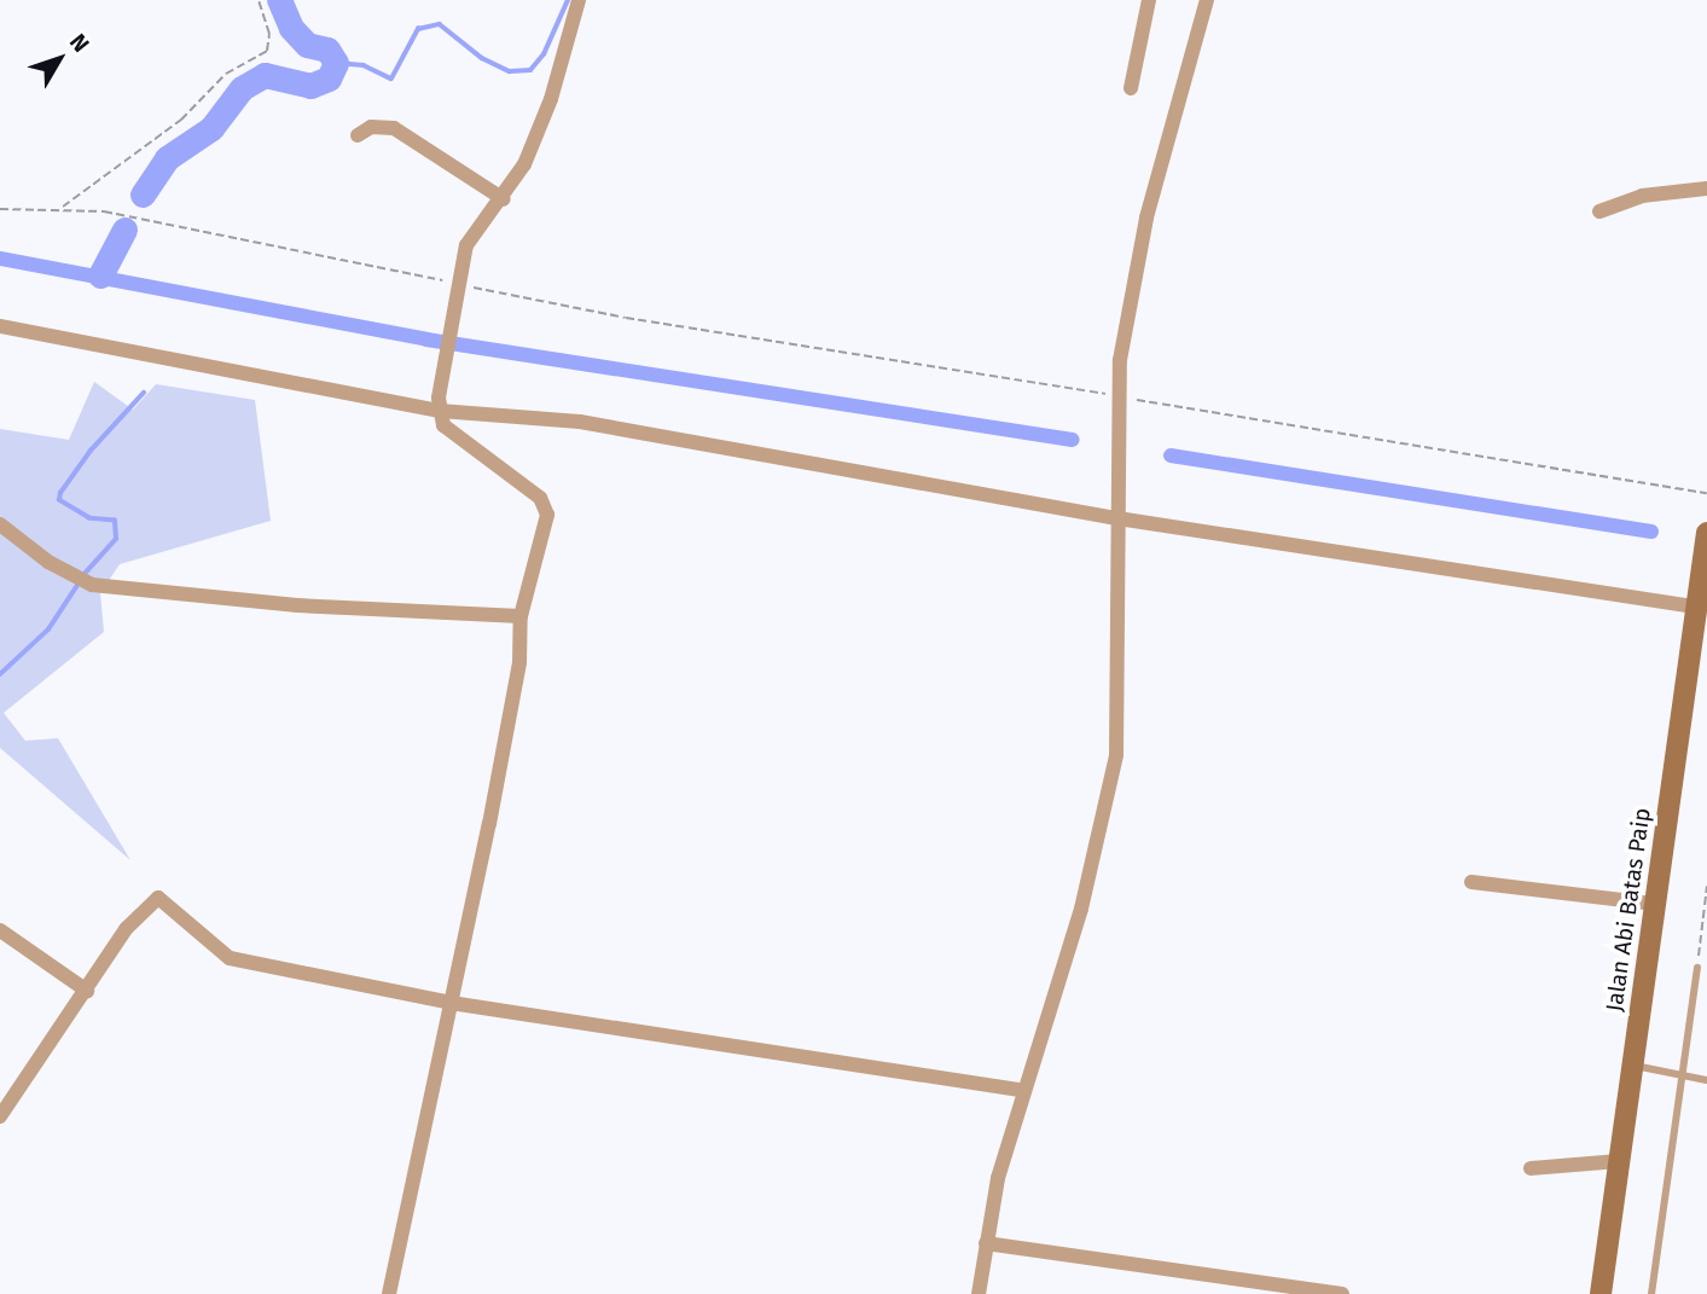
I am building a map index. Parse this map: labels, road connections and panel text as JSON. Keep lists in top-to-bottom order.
{
  "streets": {
    "main road": ["Jalan Abi Batas Paip"]
  },
  "north": "top right"
}
